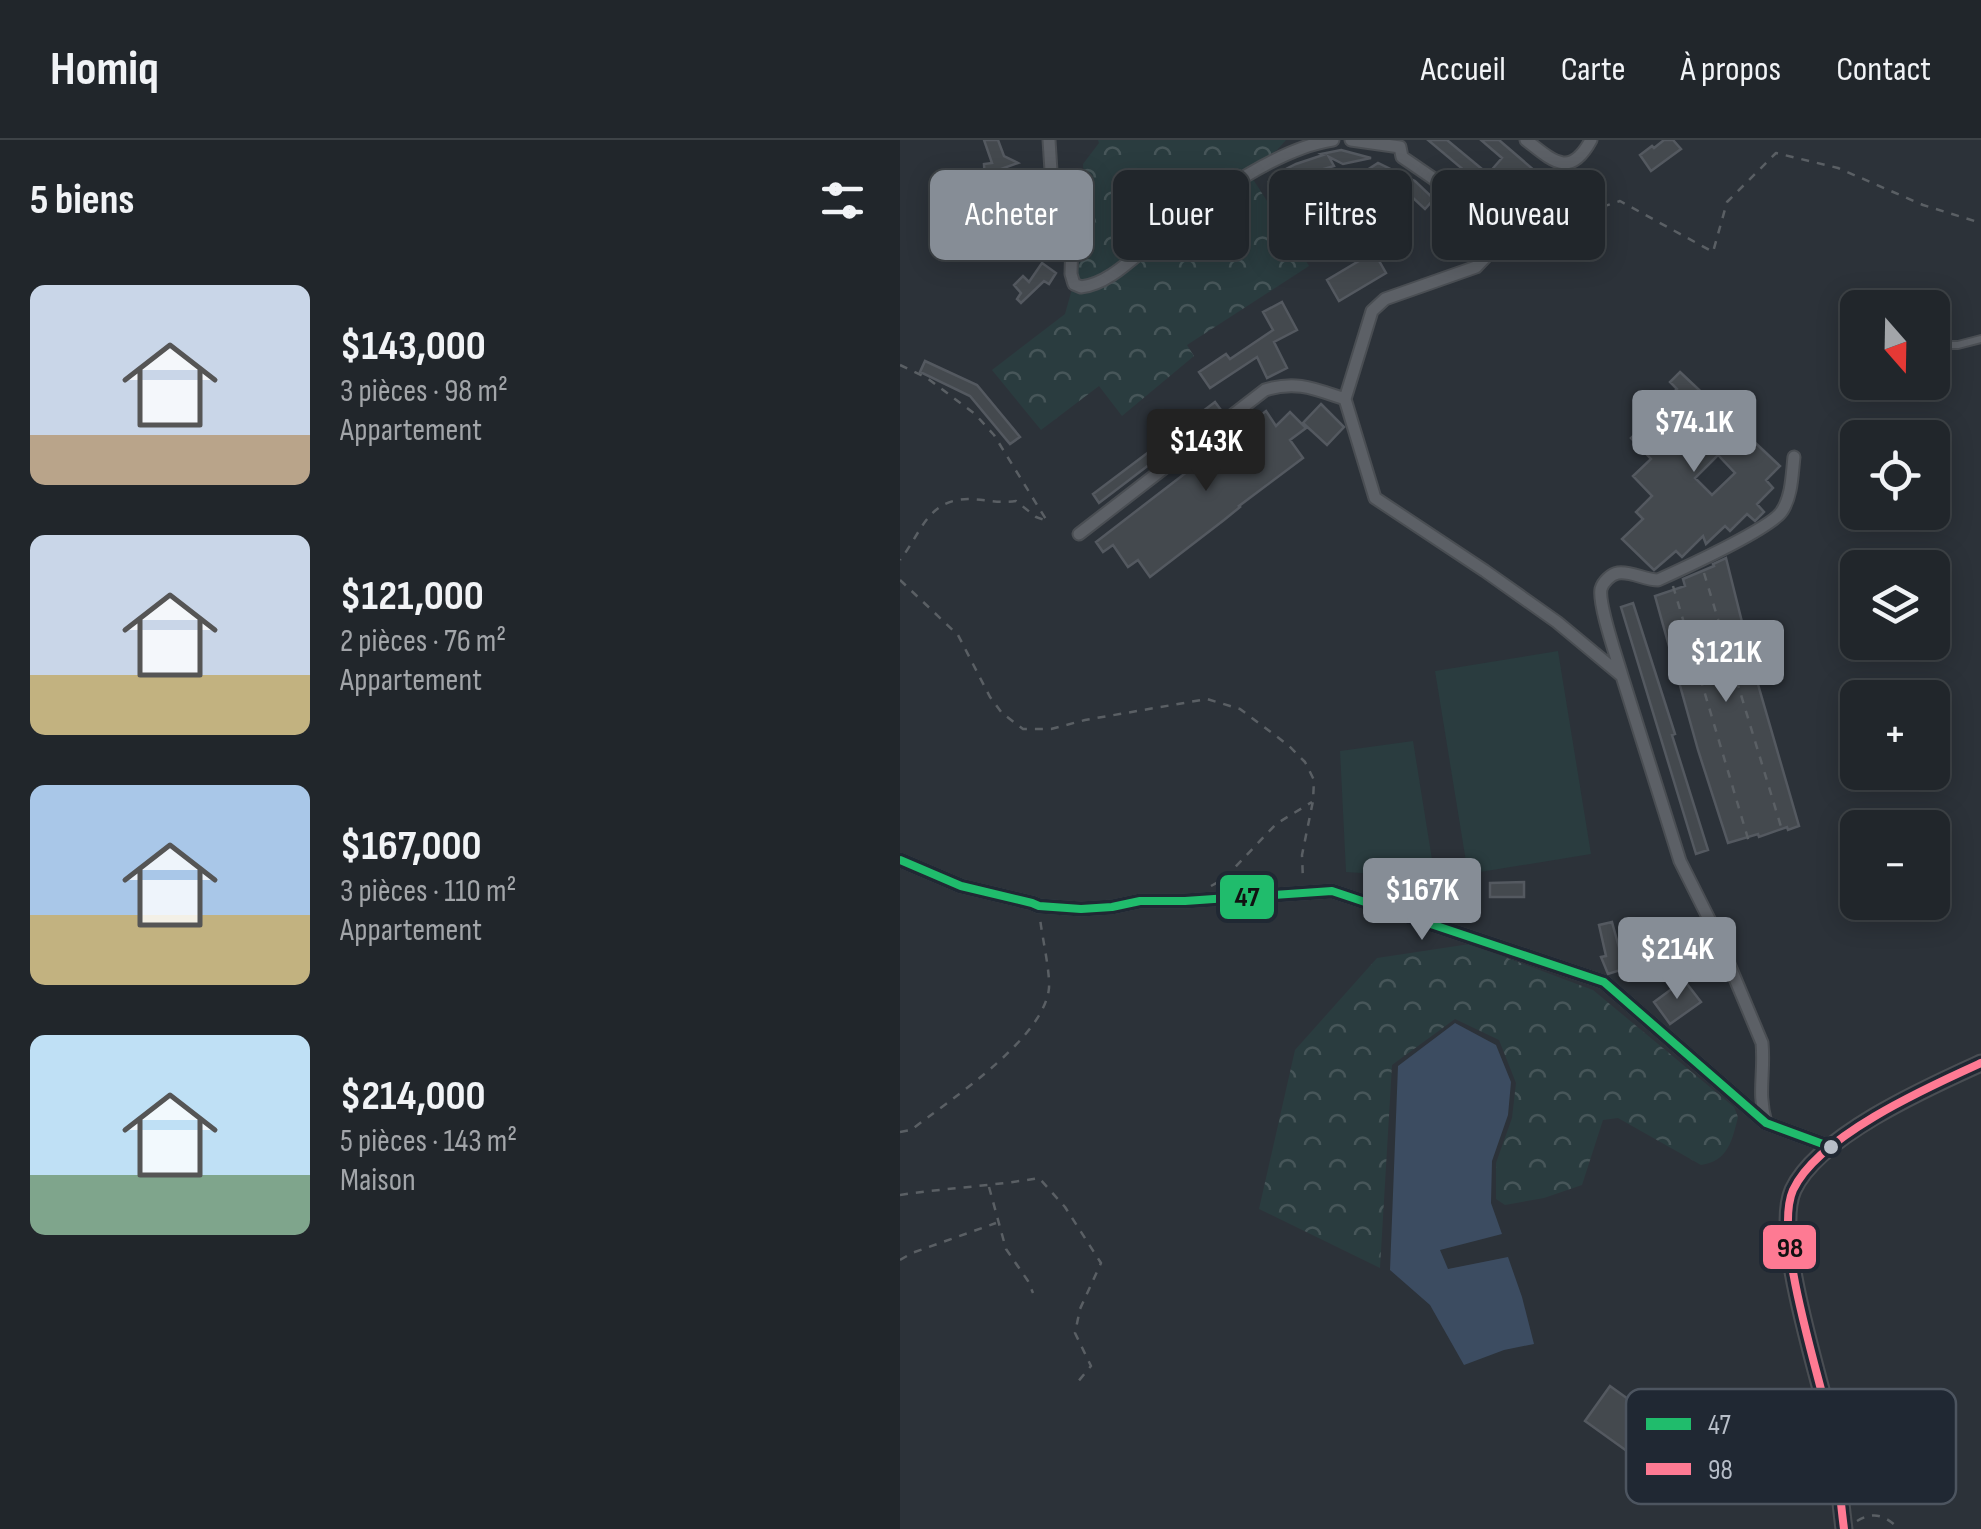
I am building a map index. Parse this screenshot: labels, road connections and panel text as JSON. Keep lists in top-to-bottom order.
{
  "lines": ["transit line 47", "transit line 98"],
  "legend": ["47", "98"],
  "north": "bottom",
  "page": {
    "header": "Homiq",
    "nav": [
      "Accueil",
      "Carte",
      "À propos",
      "Contact"
    ],
    "heading": "5 biens",
    "chip": [
      "Acheter",
      "Louer",
      "Filtres",
      "Nouveau"
    ],
    "list": [
      {
        "name": "$143,000",
        "note": "3 pièces · 98 m² · Appartement"
      },
      {
        "name": "$121,000",
        "note": "2 pièces · 76 m² · Appartement"
      },
      {
        "name": "$167,000",
        "note": "3 pièces · 110 m² · Appartement"
      },
      {
        "name": "$214,000",
        "note": "5 pièces · 143 m² · Maison"
      }
    ],
    "map_buttons": ["+", "−"],
    "price": [
      "$74.1K",
      "$143K",
      "$121K",
      "$167K",
      "$214K"
    ]
  }
}
